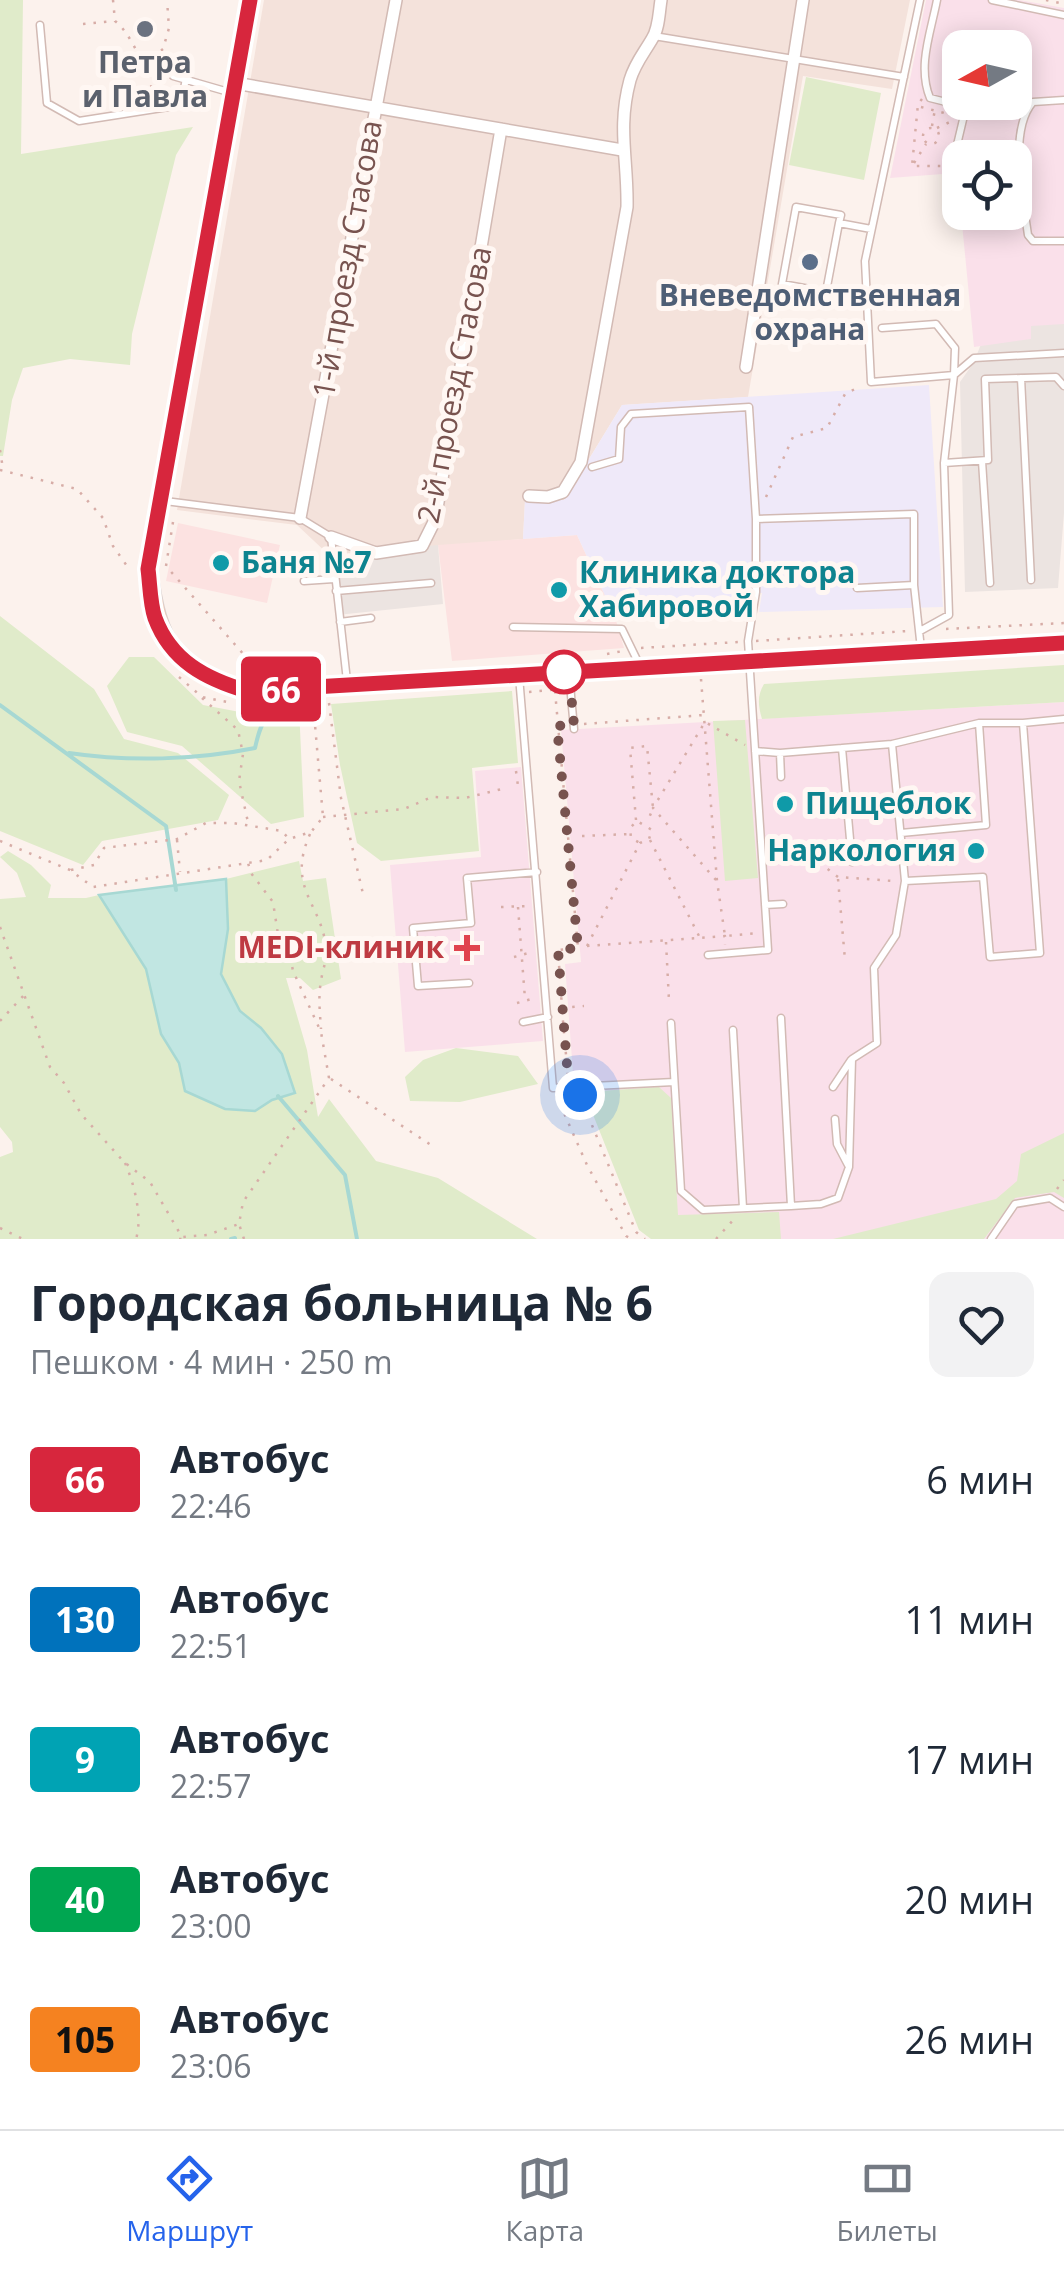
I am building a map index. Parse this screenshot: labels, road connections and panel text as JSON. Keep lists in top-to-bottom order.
{
  "streets": {
    "street": ["1-й проезд Стасова", "2-й проезд Стасова"]
  },
  "crossings": [
    ["1-й проезд Стасова", "2-й проезд Стасова"]
  ],
  "places": {
    "other": [
      "Петра и Павла",
      "Вневедомственная охрана",
      "Баня №7",
      "Клиника доктора Хабировой",
      "Пищеблок",
      "Наркология"
    ],
    "health": ["MEDI-клиник"]
  },
  "lines": ["bus line 66"],
  "north": "left",
  "page": {
    "on_map": "66",
    "heading": ["Городская больница № 6", "Пешком · 4 мин · 250 m"],
    "list": [
      {
        "mark": "66",
        "name": "Автобус",
        "note": "22:46",
        "value": "6 мин"
      },
      {
        "mark": "130",
        "name": "Автобус",
        "note": "22:51",
        "value": "11 мин"
      },
      {
        "mark": "9",
        "name": "Автобус",
        "note": "22:57",
        "value": "17 мин"
      },
      {
        "mark": "40",
        "name": "Автобус",
        "note": "23:00",
        "value": "20 мин"
      },
      {
        "mark": "105",
        "name": "Автобус",
        "note": "23:06",
        "value": "26 мин"
      }
    ],
    "tabs": ["Маршрут", "Карта", "Билеты"]
  }
}
